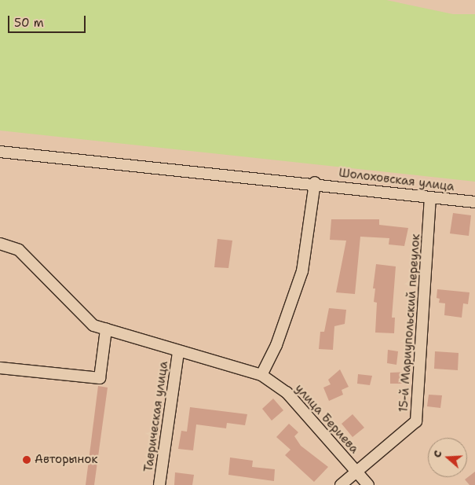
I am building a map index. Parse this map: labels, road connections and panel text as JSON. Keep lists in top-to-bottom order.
{
  "streets": {
    "street": [
      "Шолоховская улица",
      "15-й Мариупольский переулок",
      "Таврическая улица",
      "улица Бериева"
    ]
  },
  "crossings": [
    ["Шолоховская улица", "15-й Мариупольский переулок"],
    ["15-й Мариупольский переулок", "улица Бериева"]
  ],
  "places": ["Авторынок"],
  "scale_bar": "50 m",
  "north": "left"
}
